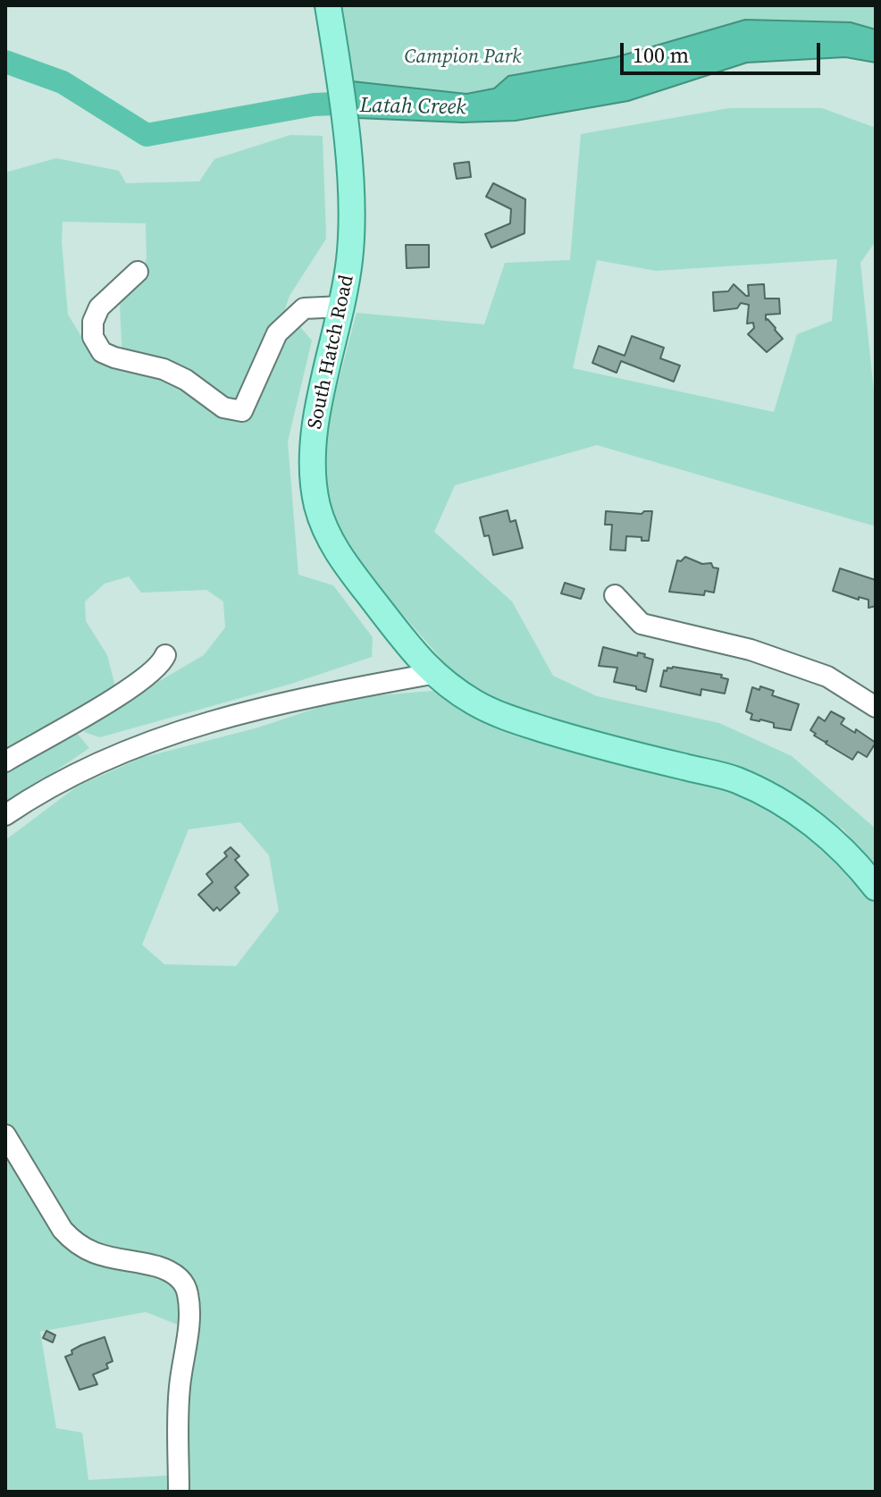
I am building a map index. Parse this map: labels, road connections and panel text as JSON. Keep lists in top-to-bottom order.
{
  "streets": {
    "main road": ["South Hatch Road"]
  },
  "water": ["Latah Creek"],
  "parks": ["Campion Park"],
  "scale_bar": "100 m"
}
